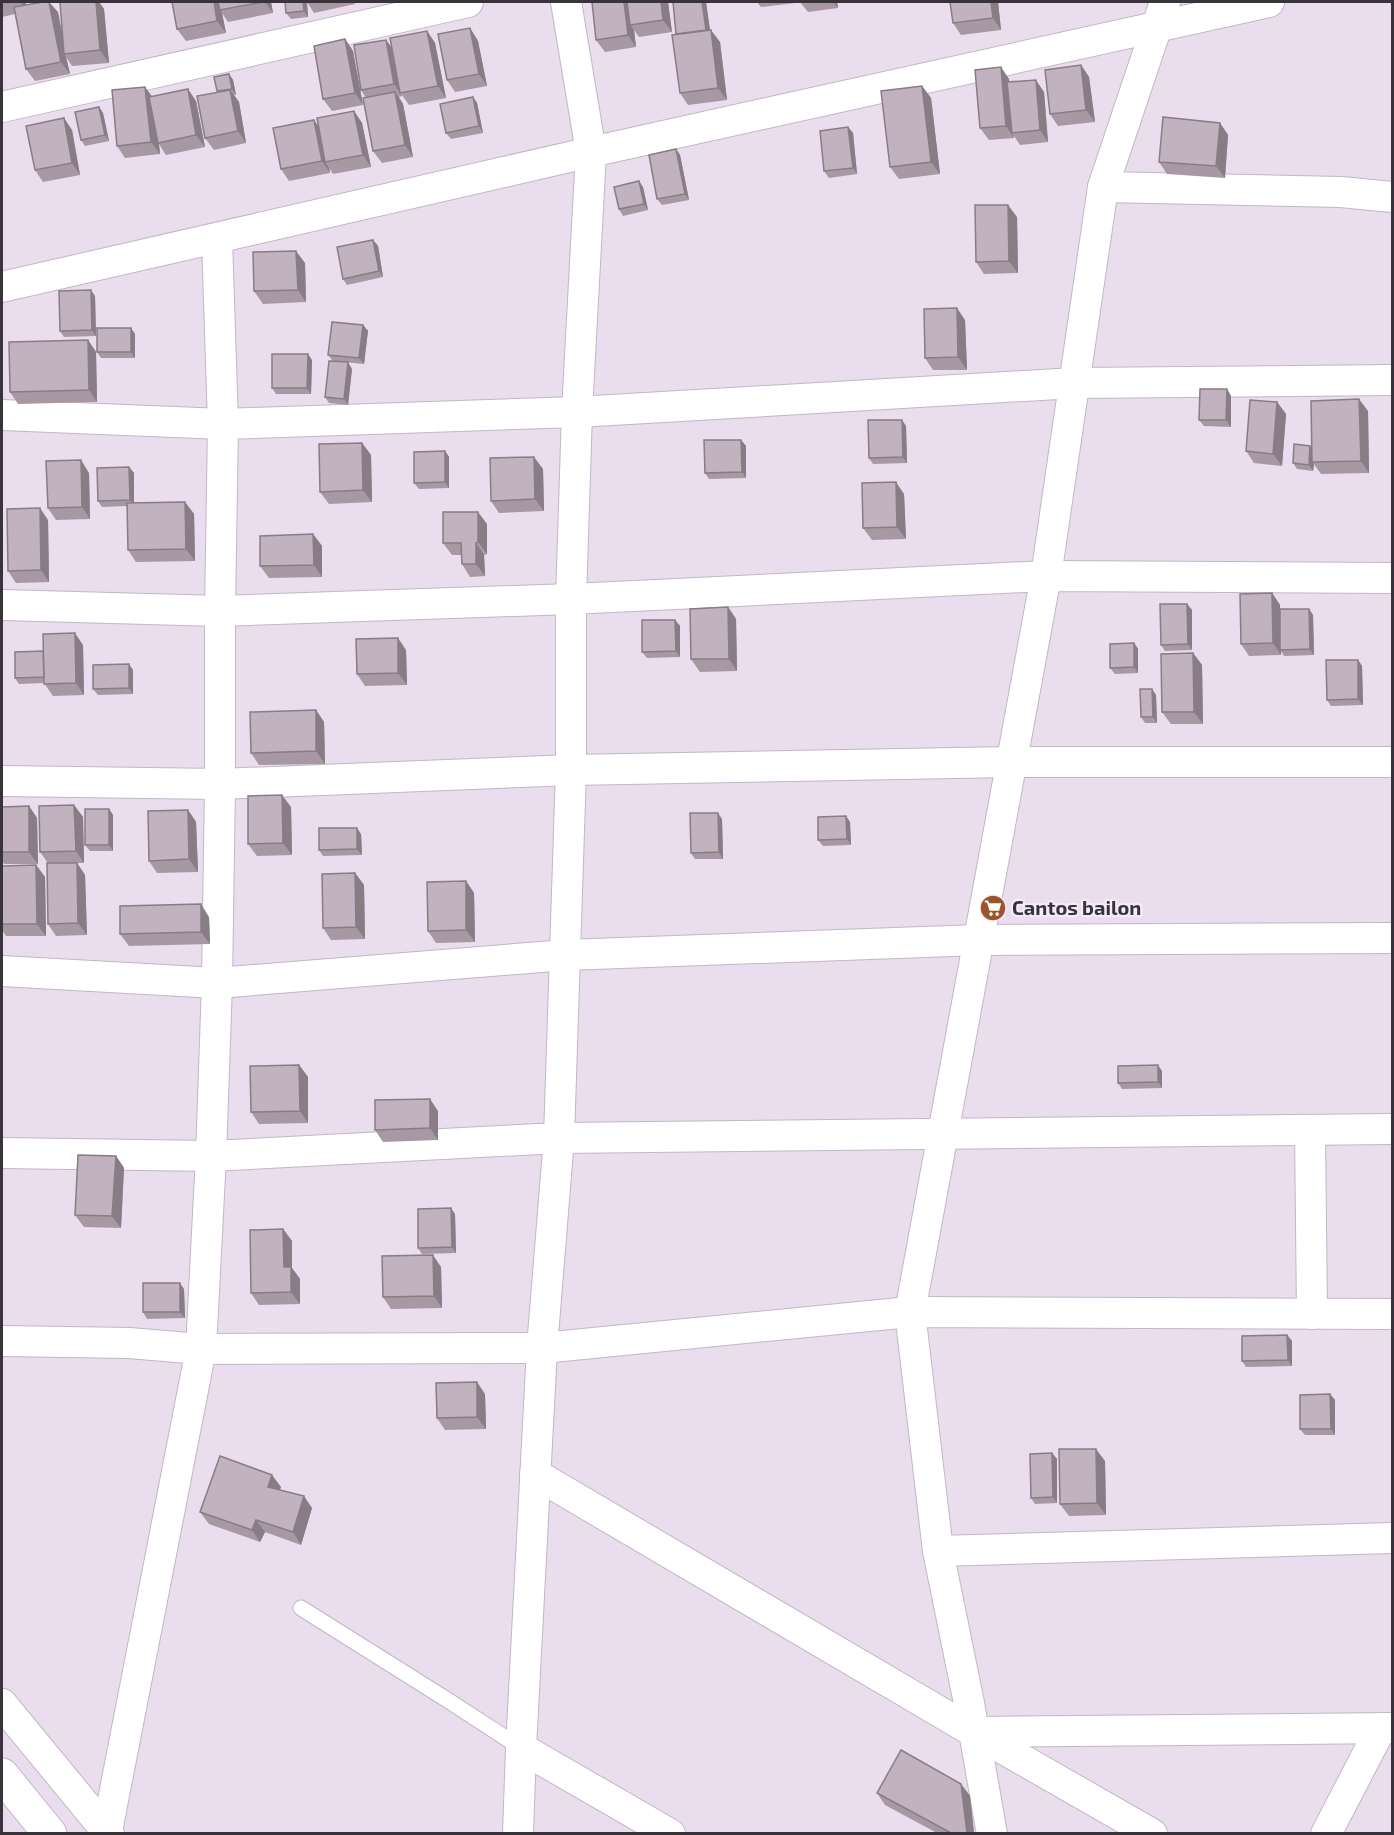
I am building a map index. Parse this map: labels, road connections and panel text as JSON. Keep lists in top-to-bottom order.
{
  "places": {
    "supermarket": ["Cantos bailon"]
  }
}
